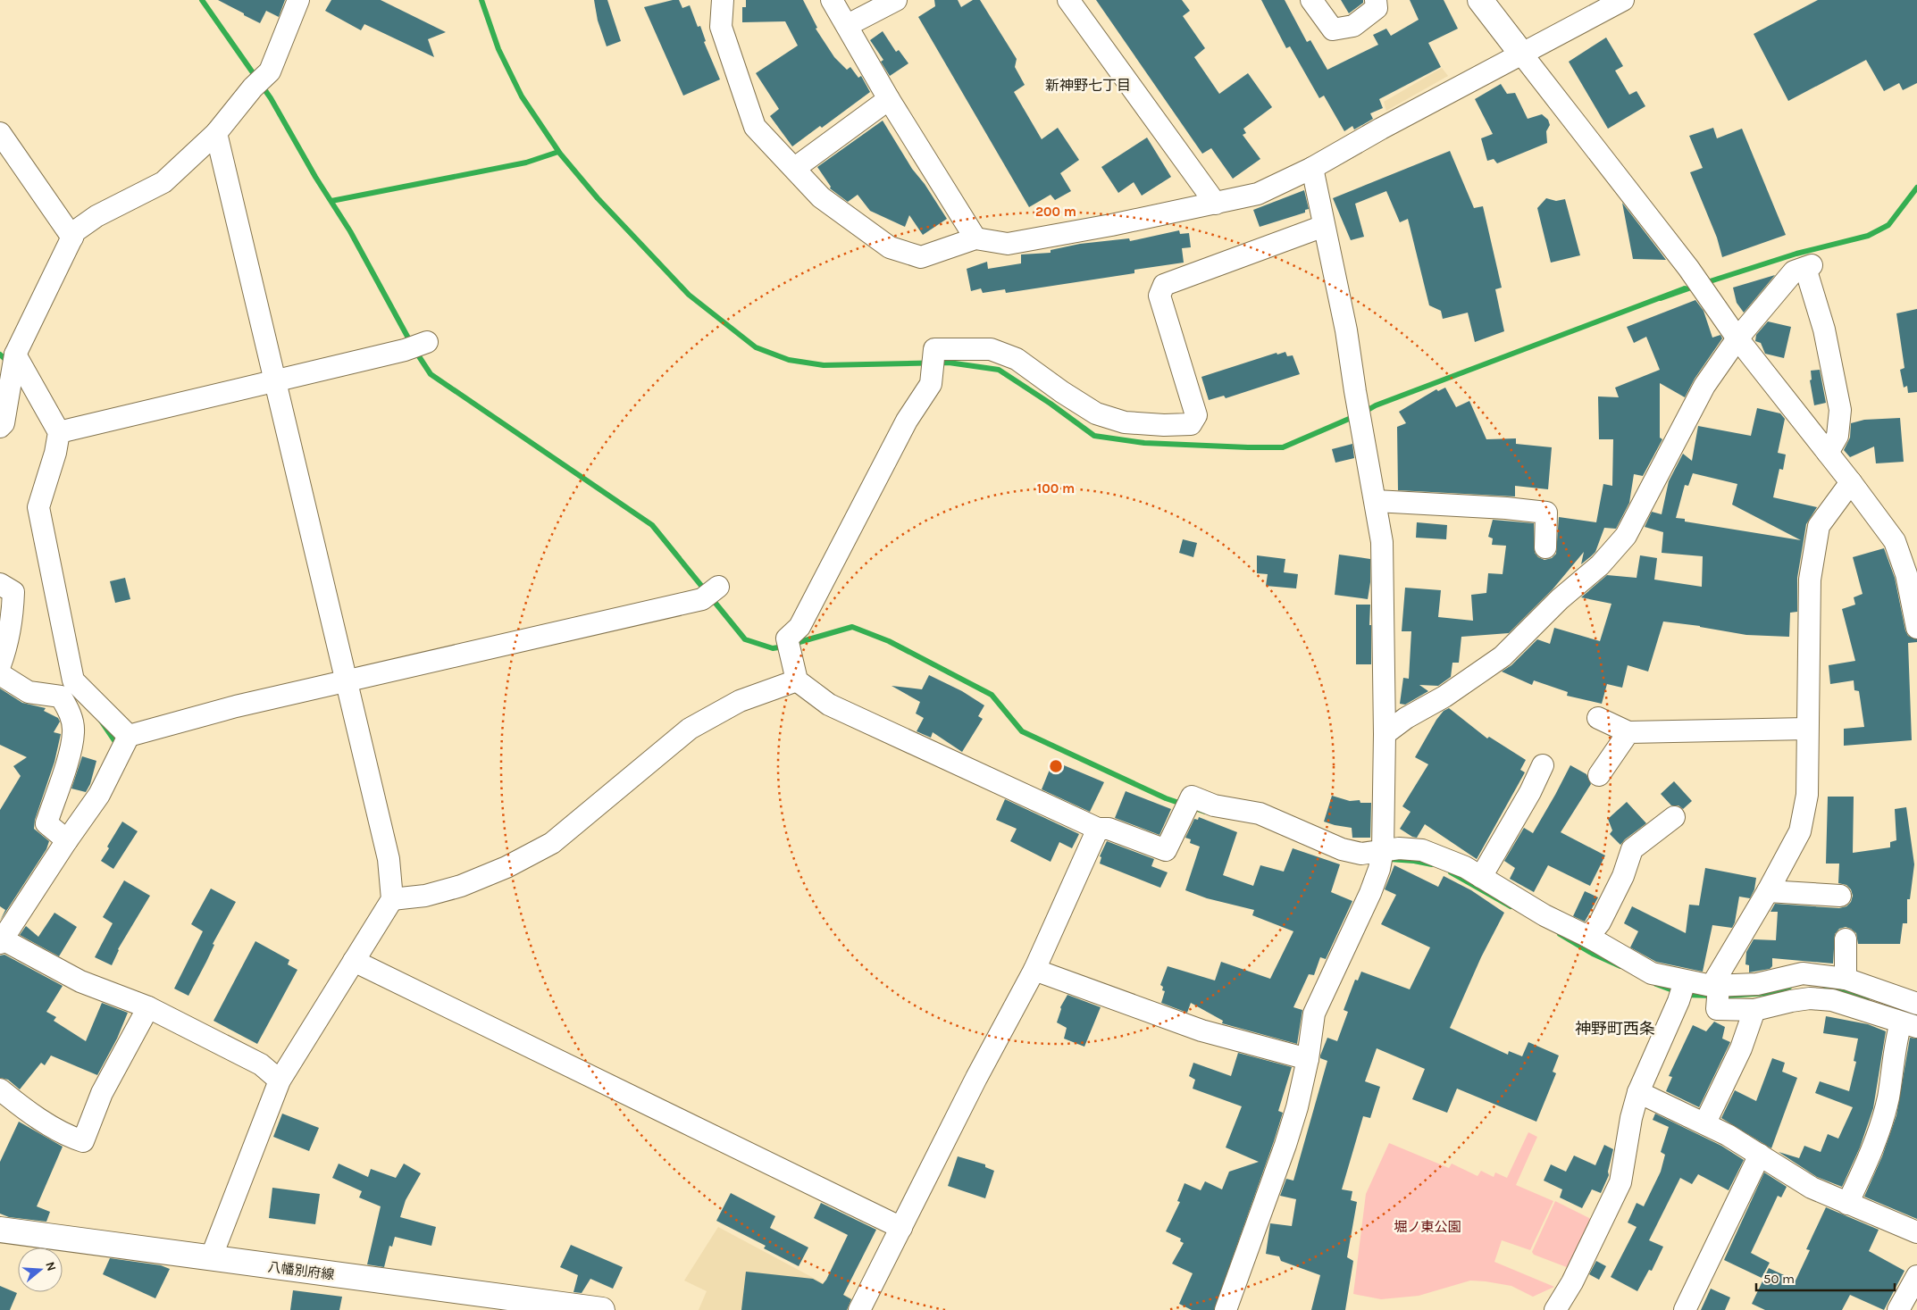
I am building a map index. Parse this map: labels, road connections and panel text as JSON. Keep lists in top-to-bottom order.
{
  "streets": {
    "main road": ["八幡別府線"]
  },
  "districts": ["新神野七丁目", "神野町西条"],
  "parks": ["堀ノ東公園"],
  "scale_bar": "50 m",
  "north": "right",
  "rings": ["200 m", "100 m"]
}
